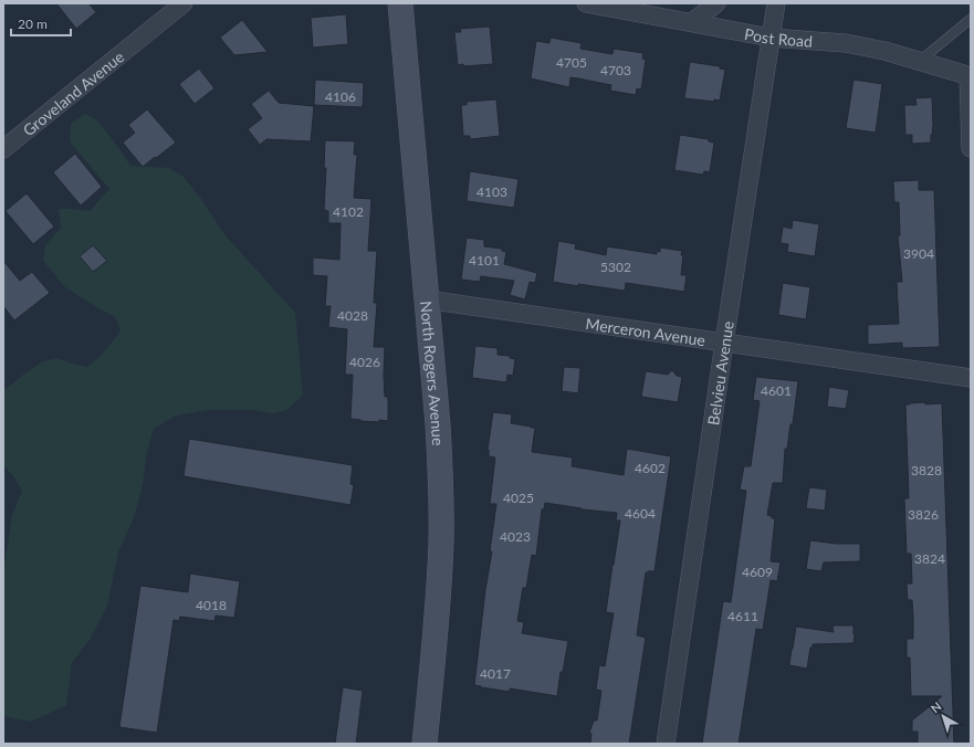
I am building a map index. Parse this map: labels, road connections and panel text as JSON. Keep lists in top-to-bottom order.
{
  "streets": {
    "street": [
      "Post Road",
      "Groveland Avenue",
      "Merceron Avenue",
      "North Rogers Avenue",
      "Belvieu Avenue"
    ]
  },
  "crossings": [
    ["Post Road", "Belvieu Avenue"],
    ["Merceron Avenue", "North Rogers Avenue"],
    ["Merceron Avenue", "Belvieu Avenue"]
  ],
  "house_numbers": [
    "4705",
    "4703",
    "4106",
    "4103",
    "4102",
    "3904",
    "4101",
    "5302",
    "4028",
    "4026",
    "4601",
    "4602",
    "3828",
    "4025",
    "4604",
    "3826",
    "4023",
    "3824",
    "4609",
    "4018",
    "4611",
    "4017"
  ],
  "scale_bar": "20 m",
  "north": "top left"
}
